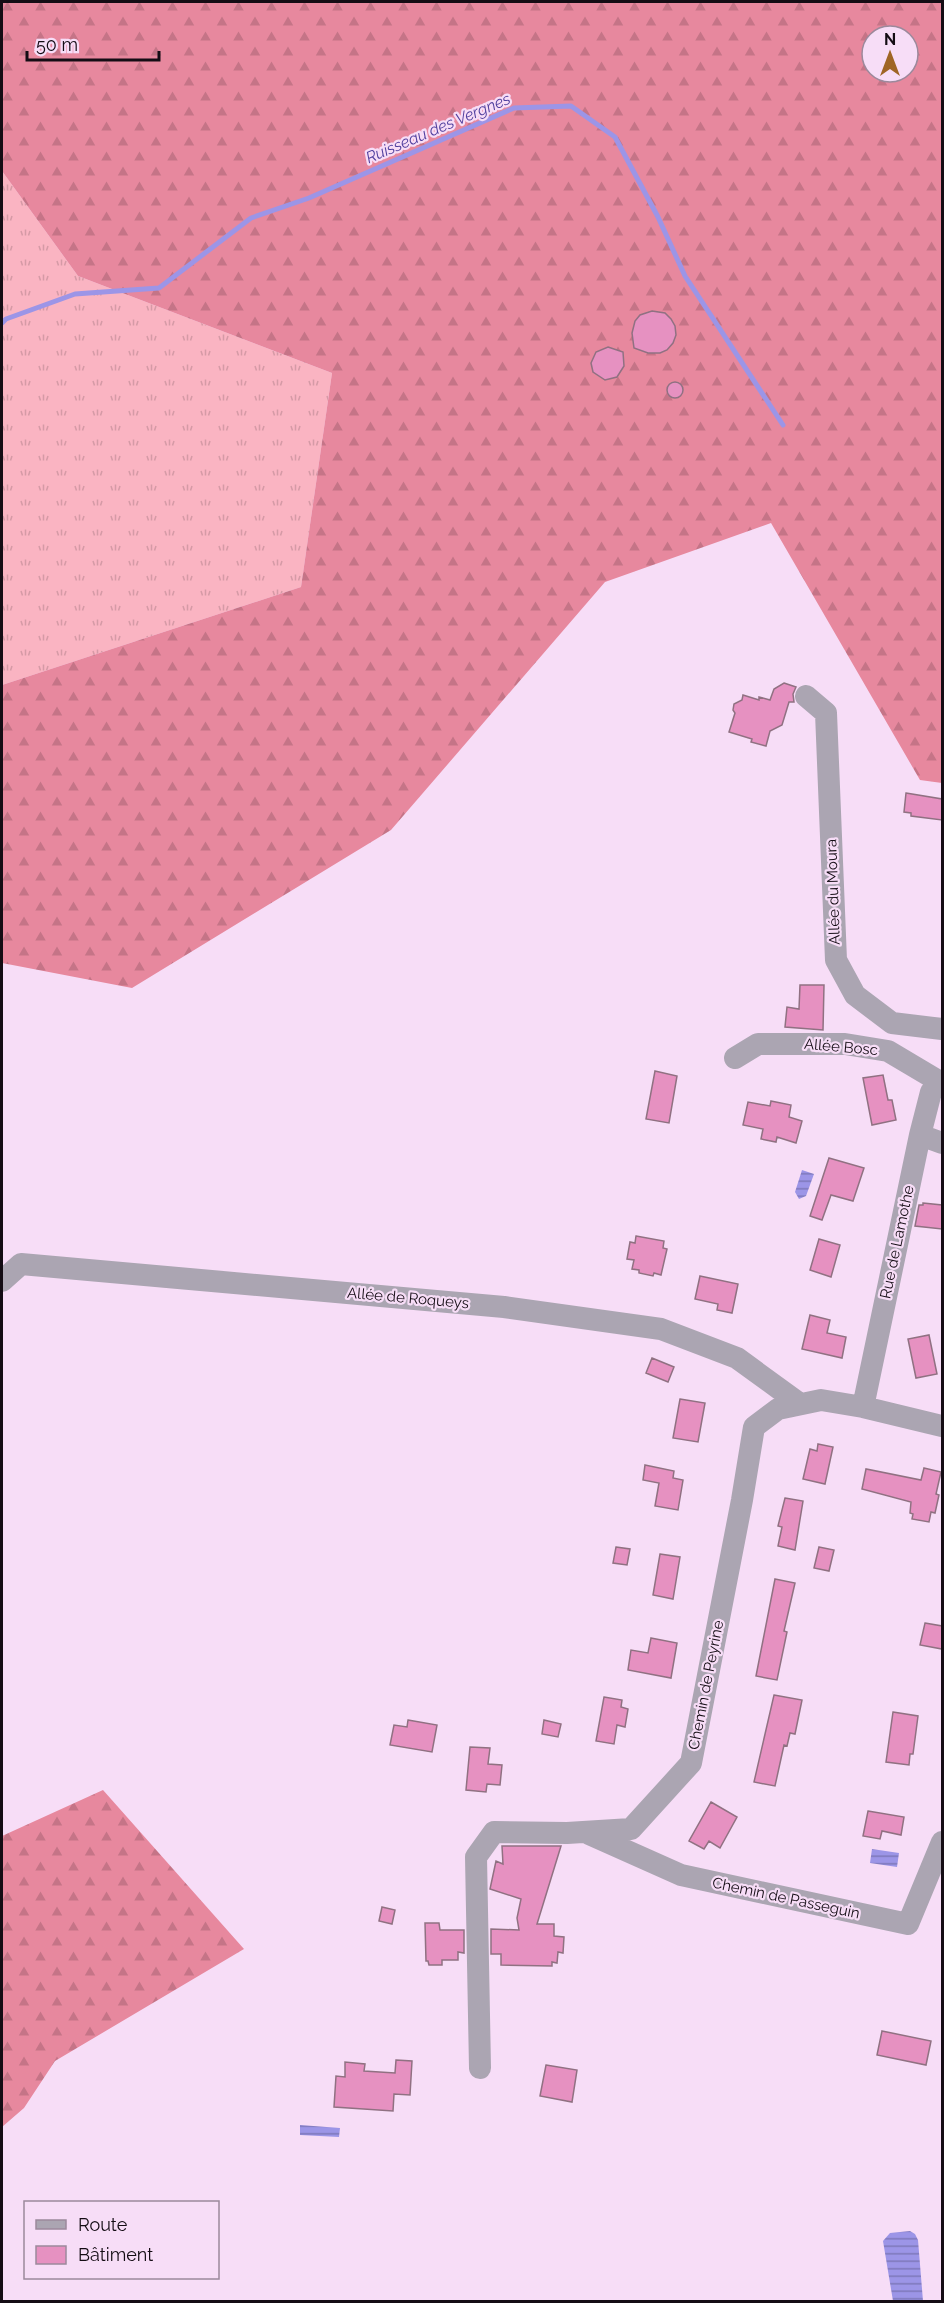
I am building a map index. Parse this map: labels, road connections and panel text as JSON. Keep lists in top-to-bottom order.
{
  "streets": {
    "street": [
      "Allée du Moura",
      "Allée Bosc",
      "Rue de Lamothe",
      "Allée de Roqueys",
      "Chemin de Peyrine",
      "Chemin de Passeguin"
    ]
  },
  "crossings": [
    ["Allée Bosc", "Rue de Lamothe"],
    ["Rue de Lamothe", "Chemin de Peyrine"],
    ["Allée de Roqueys", "Chemin de Peyrine"],
    ["Chemin de Peyrine", "Chemin de Passeguin"]
  ],
  "water": ["Ruisseau des Vergnes"],
  "legend": ["Route", "Bâtiment"],
  "scale_bar": "50 m",
  "north": "top"
}
